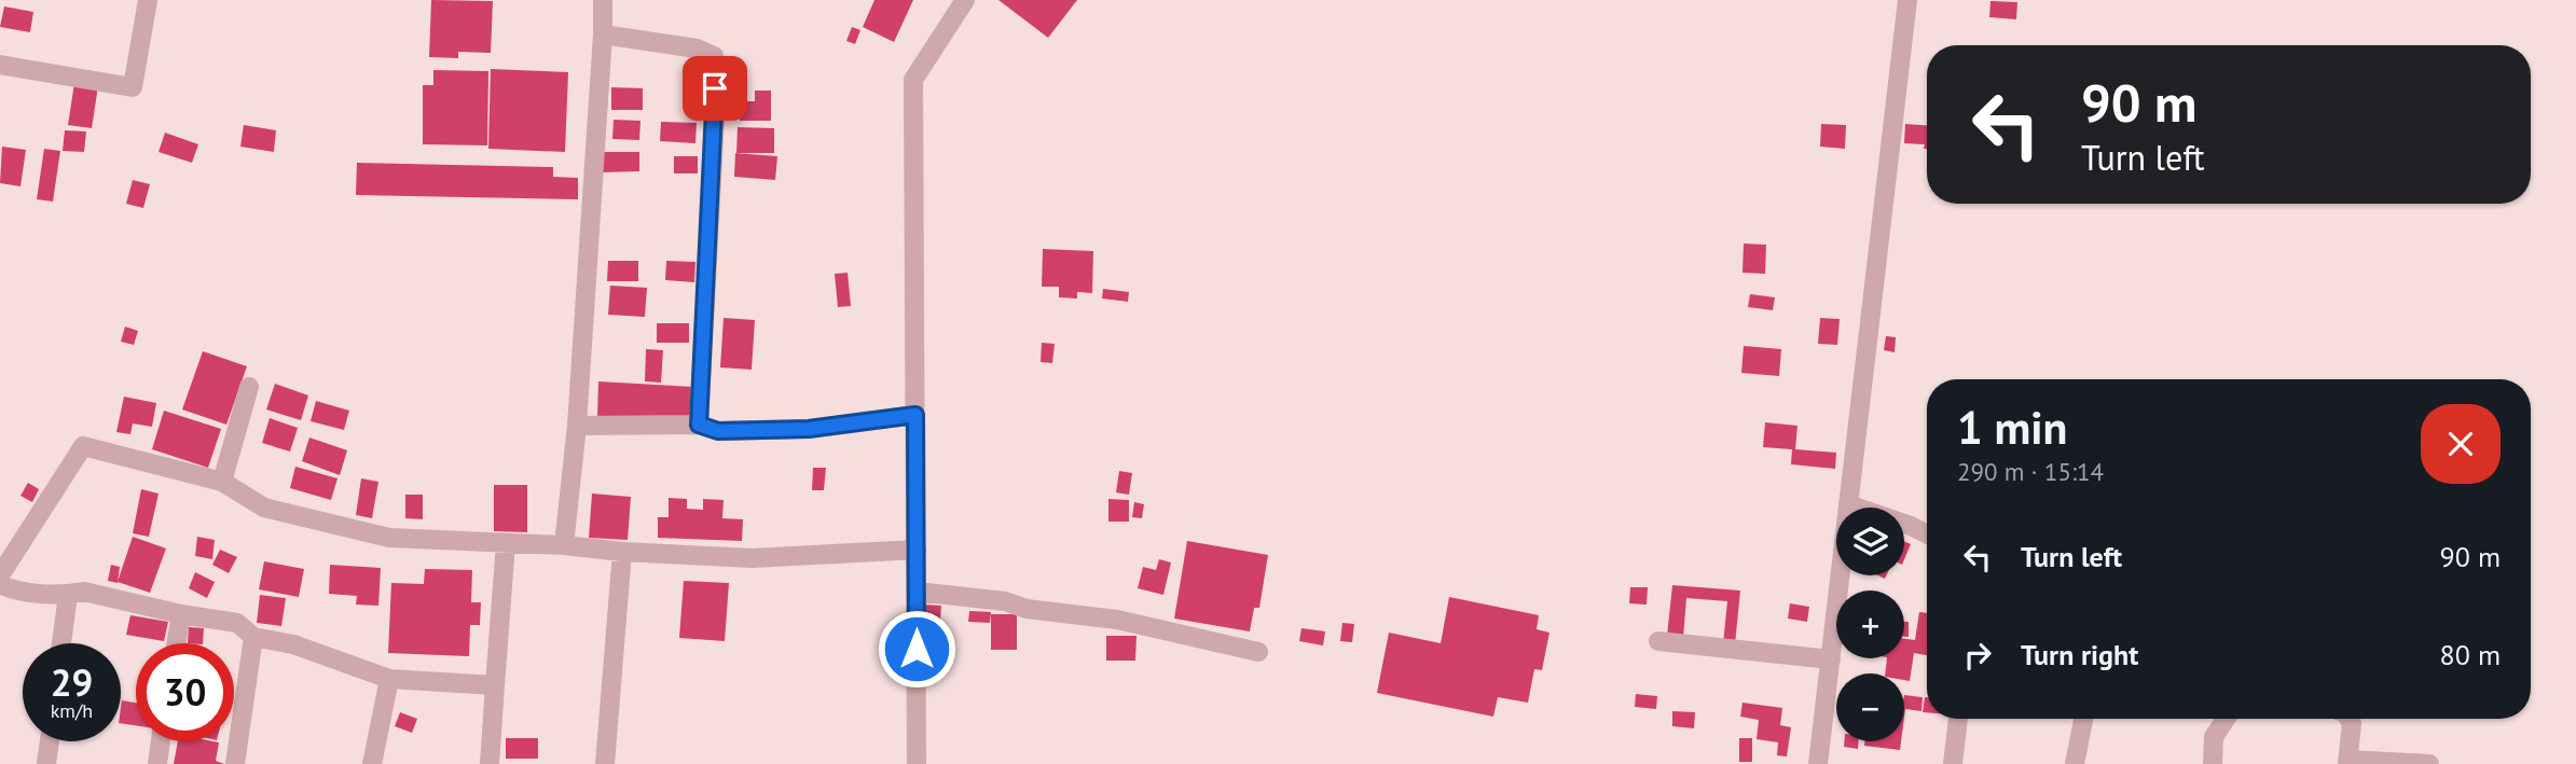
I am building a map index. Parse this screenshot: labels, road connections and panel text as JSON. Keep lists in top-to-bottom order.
{
  "page": {
    "turn": ["90 m", "Turn left"],
    "heading": ["1 min", "290 m · 15:14"],
    "map_buttons": ["+", "−"],
    "list": [
      {
        "name": "Turn left",
        "value": "90 m"
      },
      {
        "name": "Turn right",
        "value": "80 m"
      }
    ],
    "speed": "29 km/h",
    "limit": "30"
  }
}
